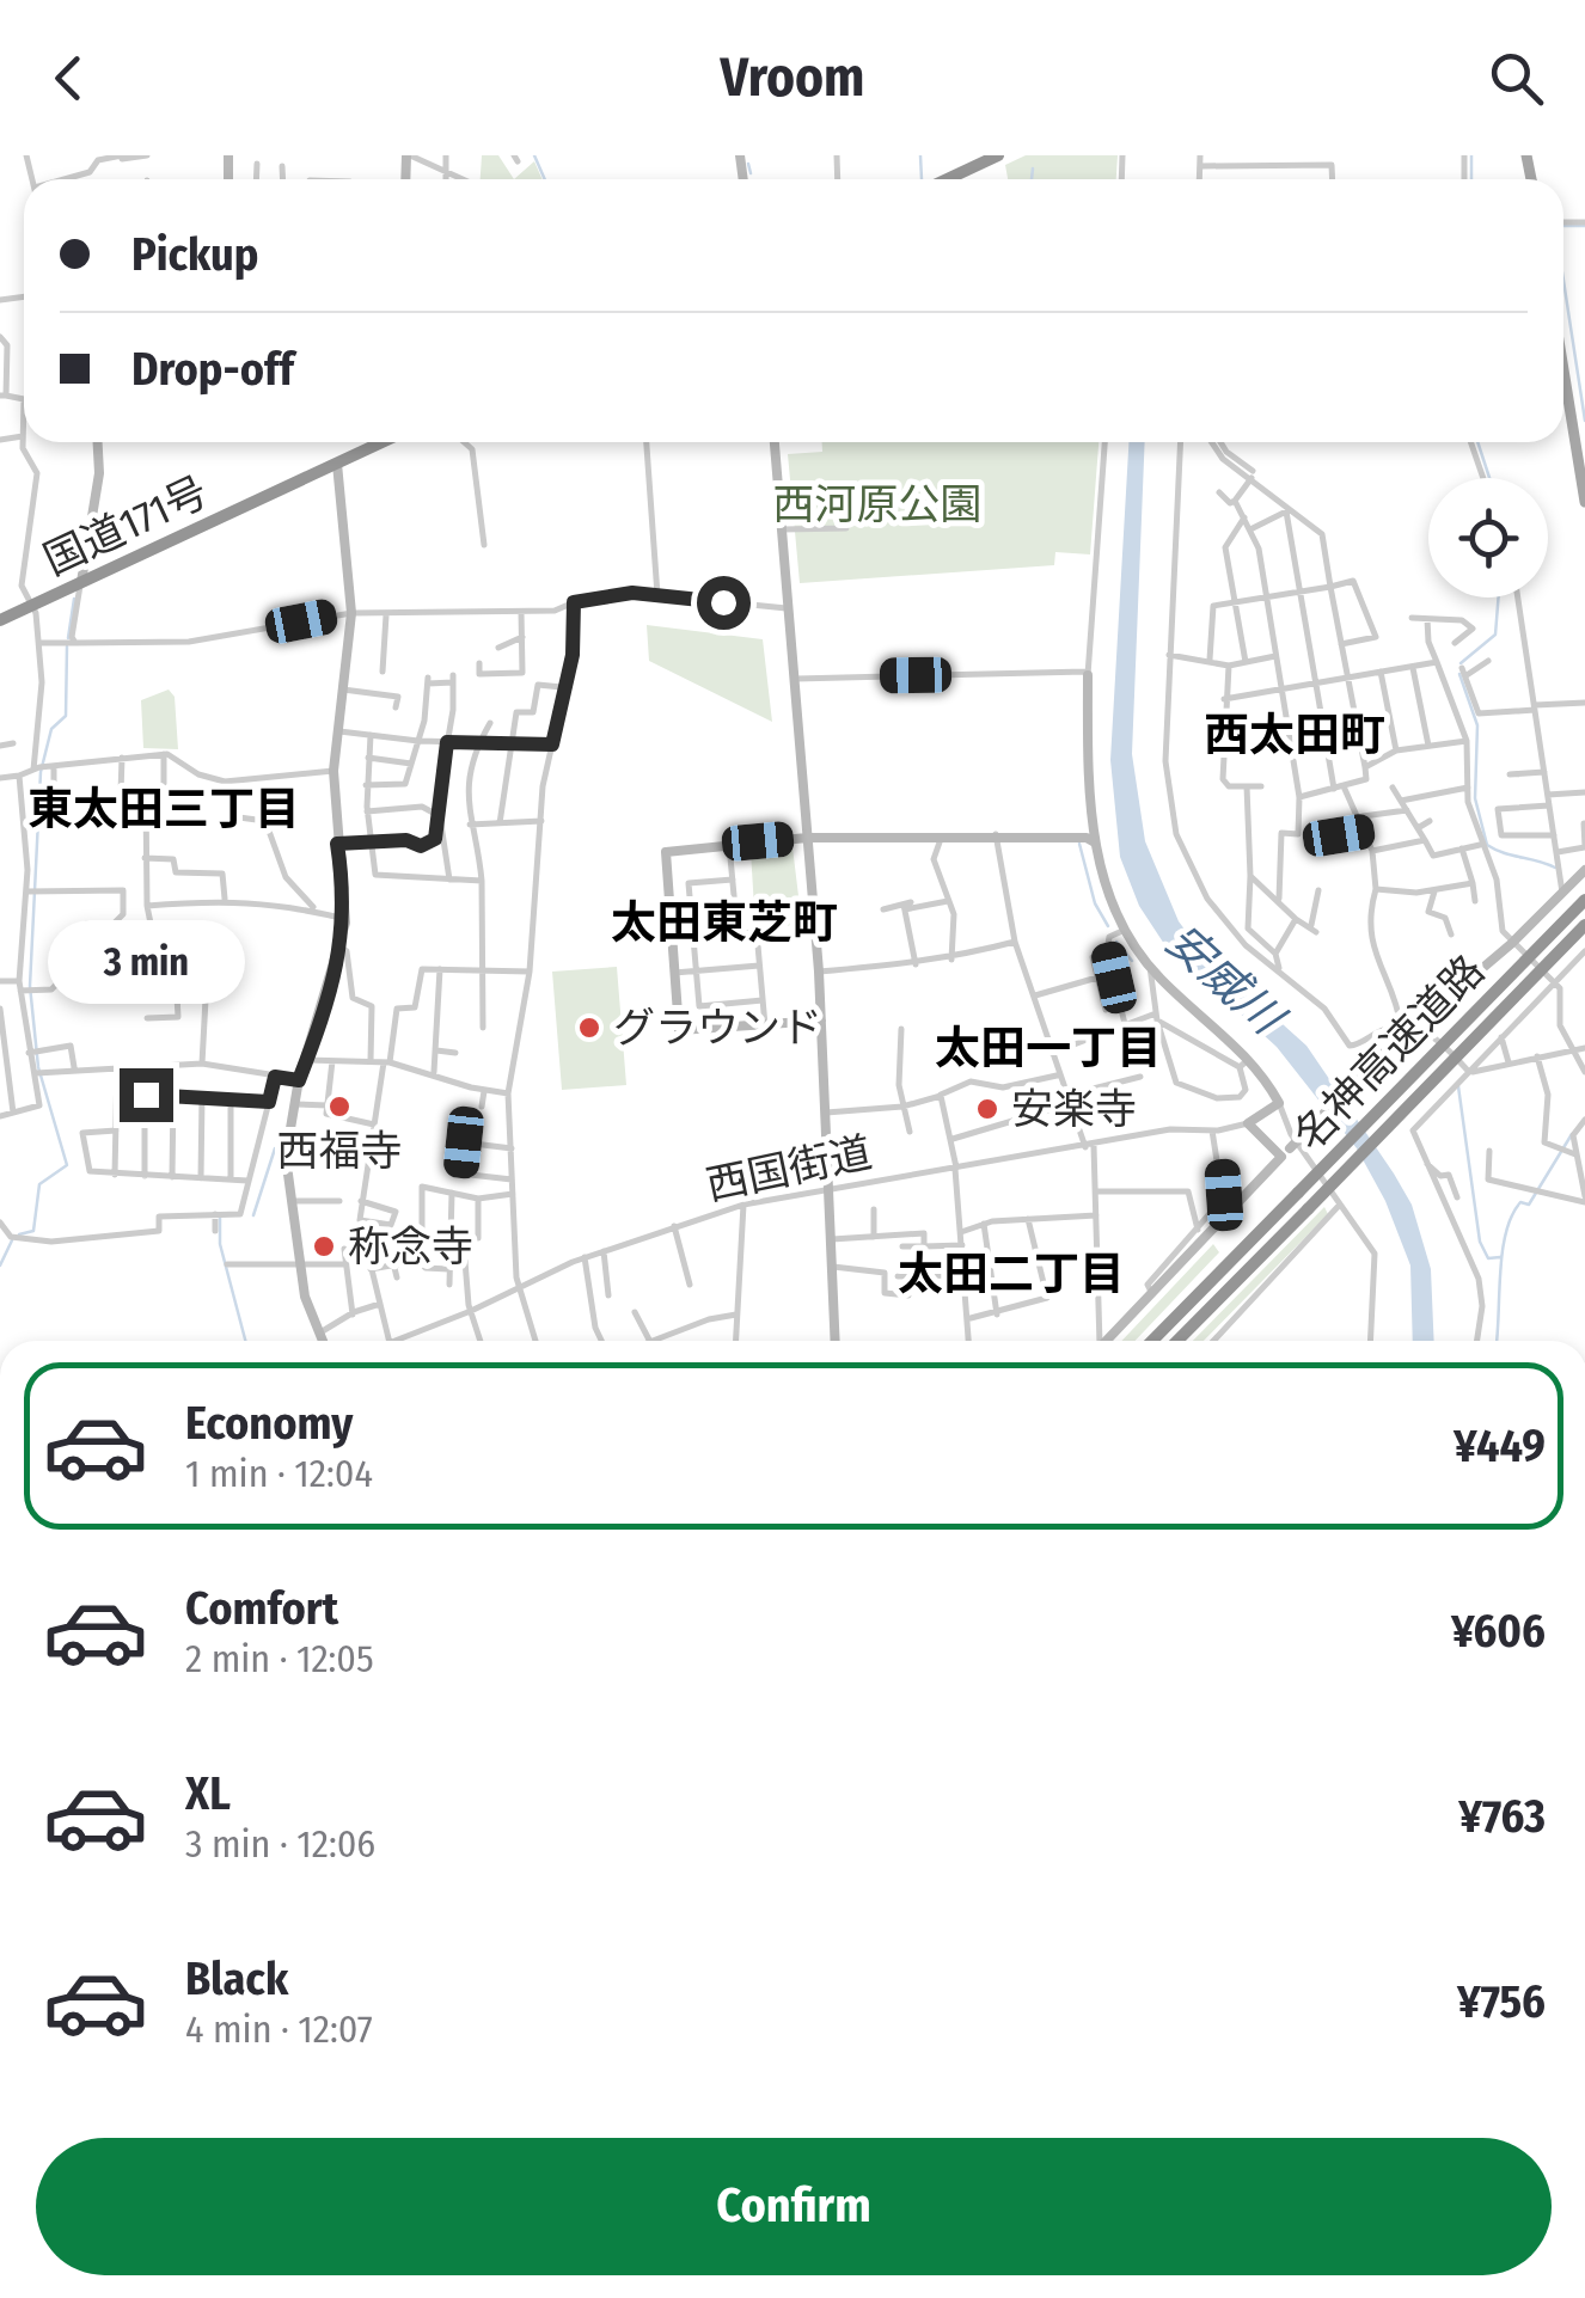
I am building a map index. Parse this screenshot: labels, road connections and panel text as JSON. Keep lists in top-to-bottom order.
{
  "streets": {
    "highway": ["国道171号", "名神高速道路"],
    "street": ["西国街道"]
  },
  "districts": [
    "西太田町",
    "東太田三丁目",
    "太田東芝町",
    "太田一丁目",
    "太田二丁目"
  ],
  "water": ["安威川"],
  "parks": ["西河原公園"],
  "places": [
    "グラウンド",
    "西福寺",
    "安楽寺",
    "称念寺"
  ],
  "page": {
    "header": "Vroom",
    "banner": ["Pickup", "Drop-off"],
    "bubble": "3 min",
    "list": [
      {
        "name": "Economy",
        "note": "1 min · 12:04",
        "value": "¥449"
      },
      {
        "name": "Comfort",
        "note": "2 min · 12:05",
        "value": "¥606"
      },
      {
        "name": "XL",
        "note": "3 min · 12:06",
        "value": "¥763"
      },
      {
        "name": "Black",
        "note": "4 min · 12:07",
        "value": "¥756"
      }
    ],
    "buttons": "Confirm"
  }
}
